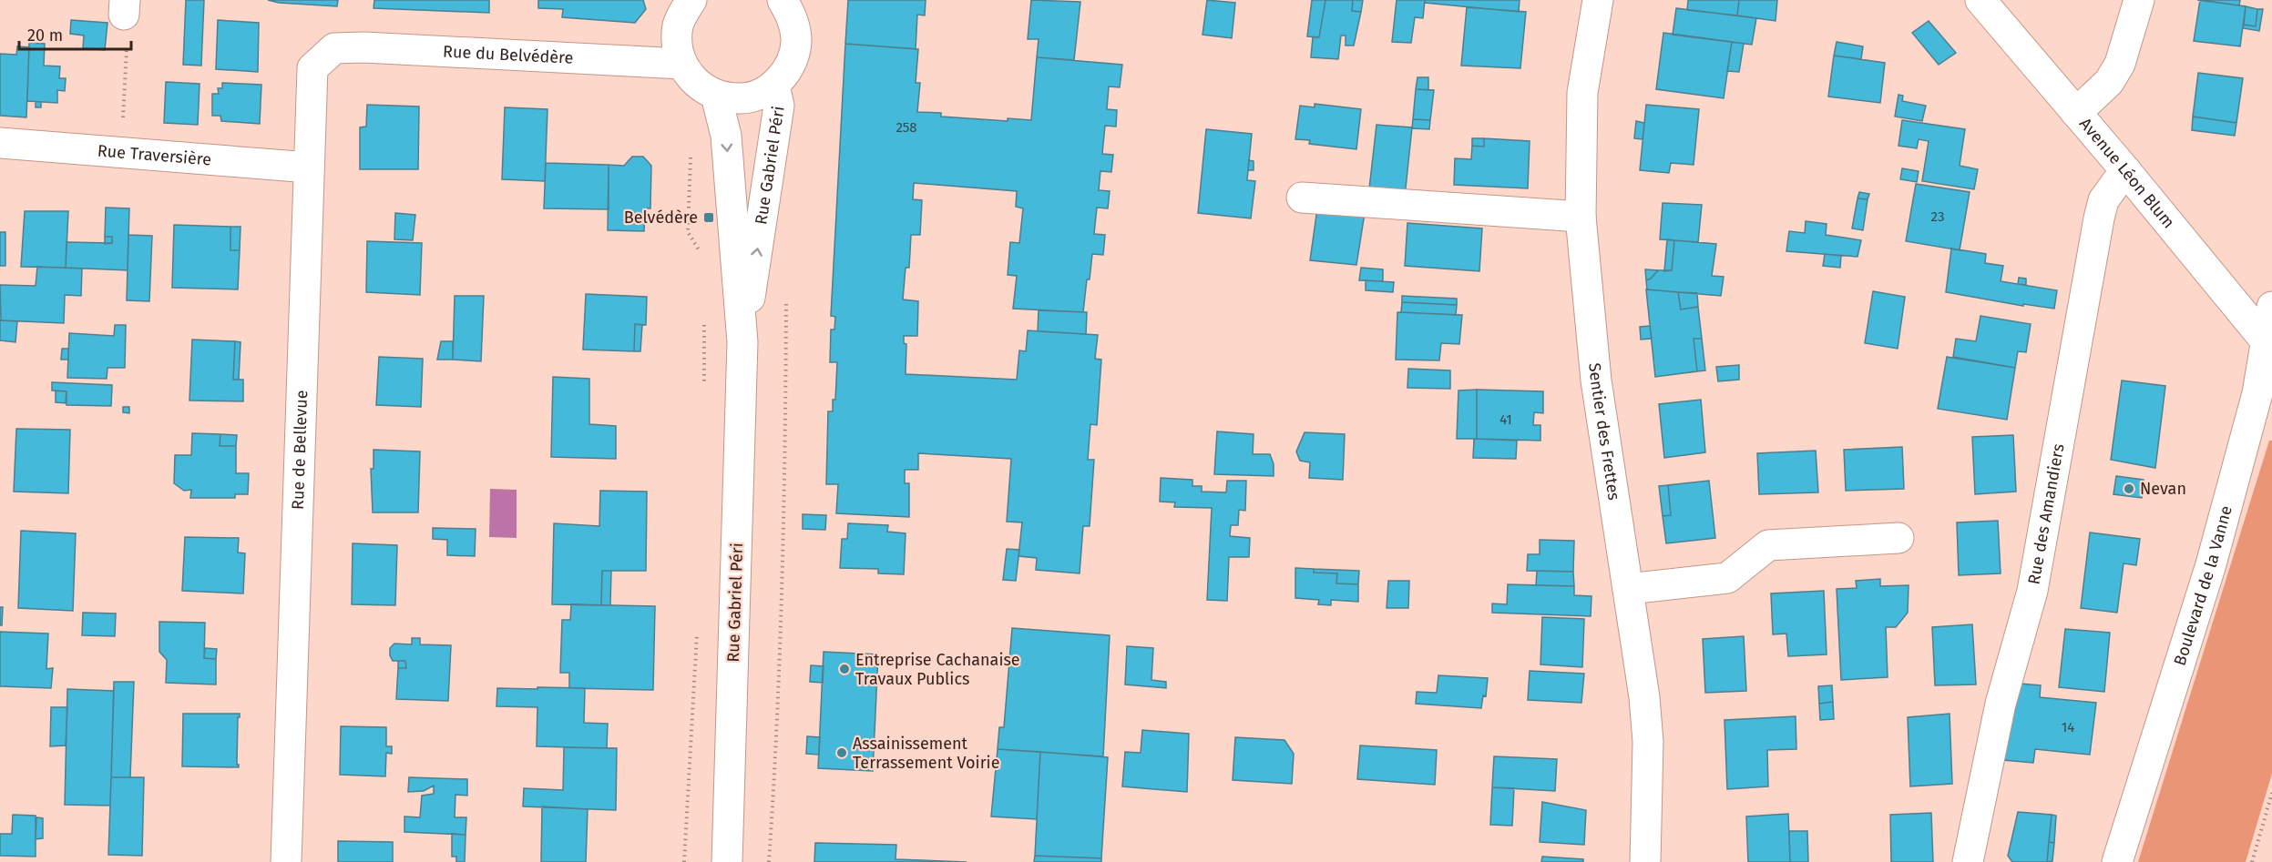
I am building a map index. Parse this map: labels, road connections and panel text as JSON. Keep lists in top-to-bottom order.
{
  "streets": {
    "street": [
      "Rue du Belvédère",
      "Rue Traversière",
      "Rue Gabriel Péri",
      "Avenue Léon Blum",
      "Sentier des Frettes",
      "Rue de Bellevue",
      "Rue des Amandiers",
      "Boulevard de la Vanne"
    ]
  },
  "crossings": [
    ["Rue du Belvédère", "Rue de Bellevue"],
    ["Rue Traversière", "Rue de Bellevue"],
    ["Avenue Léon Blum", "Rue des Amandiers"],
    ["Avenue Léon Blum", "Boulevard de la Vanne"]
  ],
  "places": {
    "transit": ["Belvédère"],
    "other": ["Nevan", "Entreprise Cachanaise Travaux Publics", "Assainissement Terrassement Voirie"]
  },
  "house_numbers": [
    "258",
    "23",
    "41",
    "14"
  ],
  "scale_bar": "20 m"
}
